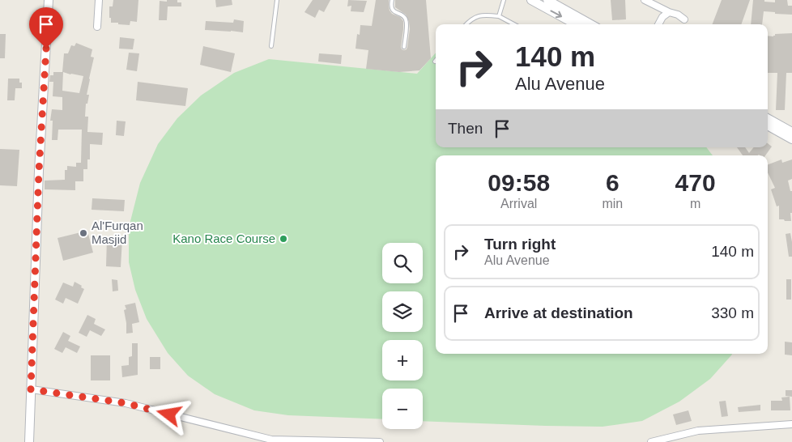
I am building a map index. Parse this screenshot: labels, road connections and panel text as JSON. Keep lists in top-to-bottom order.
{
  "places": ["Al'Furqan Masjid", "Kano Race Course"],
  "page": {
    "turn": ["140 m", "Alu Avenue"],
    "then": "Then",
    "eta": [
      "09:58",
      "Arrival",
      "6",
      "min",
      "470",
      "m"
    ],
    "list": [
      {
        "name": "Turn right",
        "note": "Alu Avenue",
        "value": "140 m"
      },
      {
        "name": "Arrive at destination",
        "value": "330 m"
      }
    ],
    "map_buttons": ["+", "−"]
  }
}
